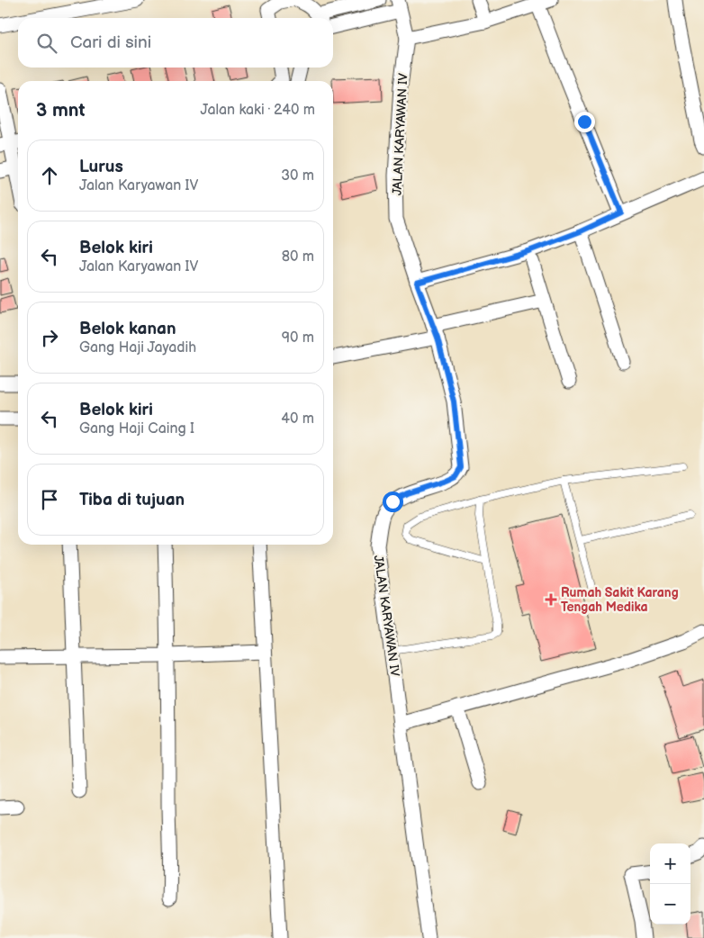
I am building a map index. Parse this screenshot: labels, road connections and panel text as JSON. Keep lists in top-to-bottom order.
{
  "streets": {
    "street": ["JALAN KARYAWAN IV"]
  },
  "places": {
    "health": ["Rumah Sakit Karang Tengah Medika"]
  },
  "page": {
    "search": "Cari di sini",
    "heading": ["3 mnt", "Jalan kaki · 240 m"],
    "list": [
      ["Lurus", "Jalan Karyawan IV", "30 m"],
      ["Belok kiri", "Jalan Karyawan IV", "80 m"],
      ["Belok kanan", "Gang Haji Jayadih", "90 m"],
      ["Belok kiri", "Gang Haji Caing I", "40 m"],
      "Tiba di tujuan"
    ],
    "map_buttons": ["+", "−"]
  }
}
